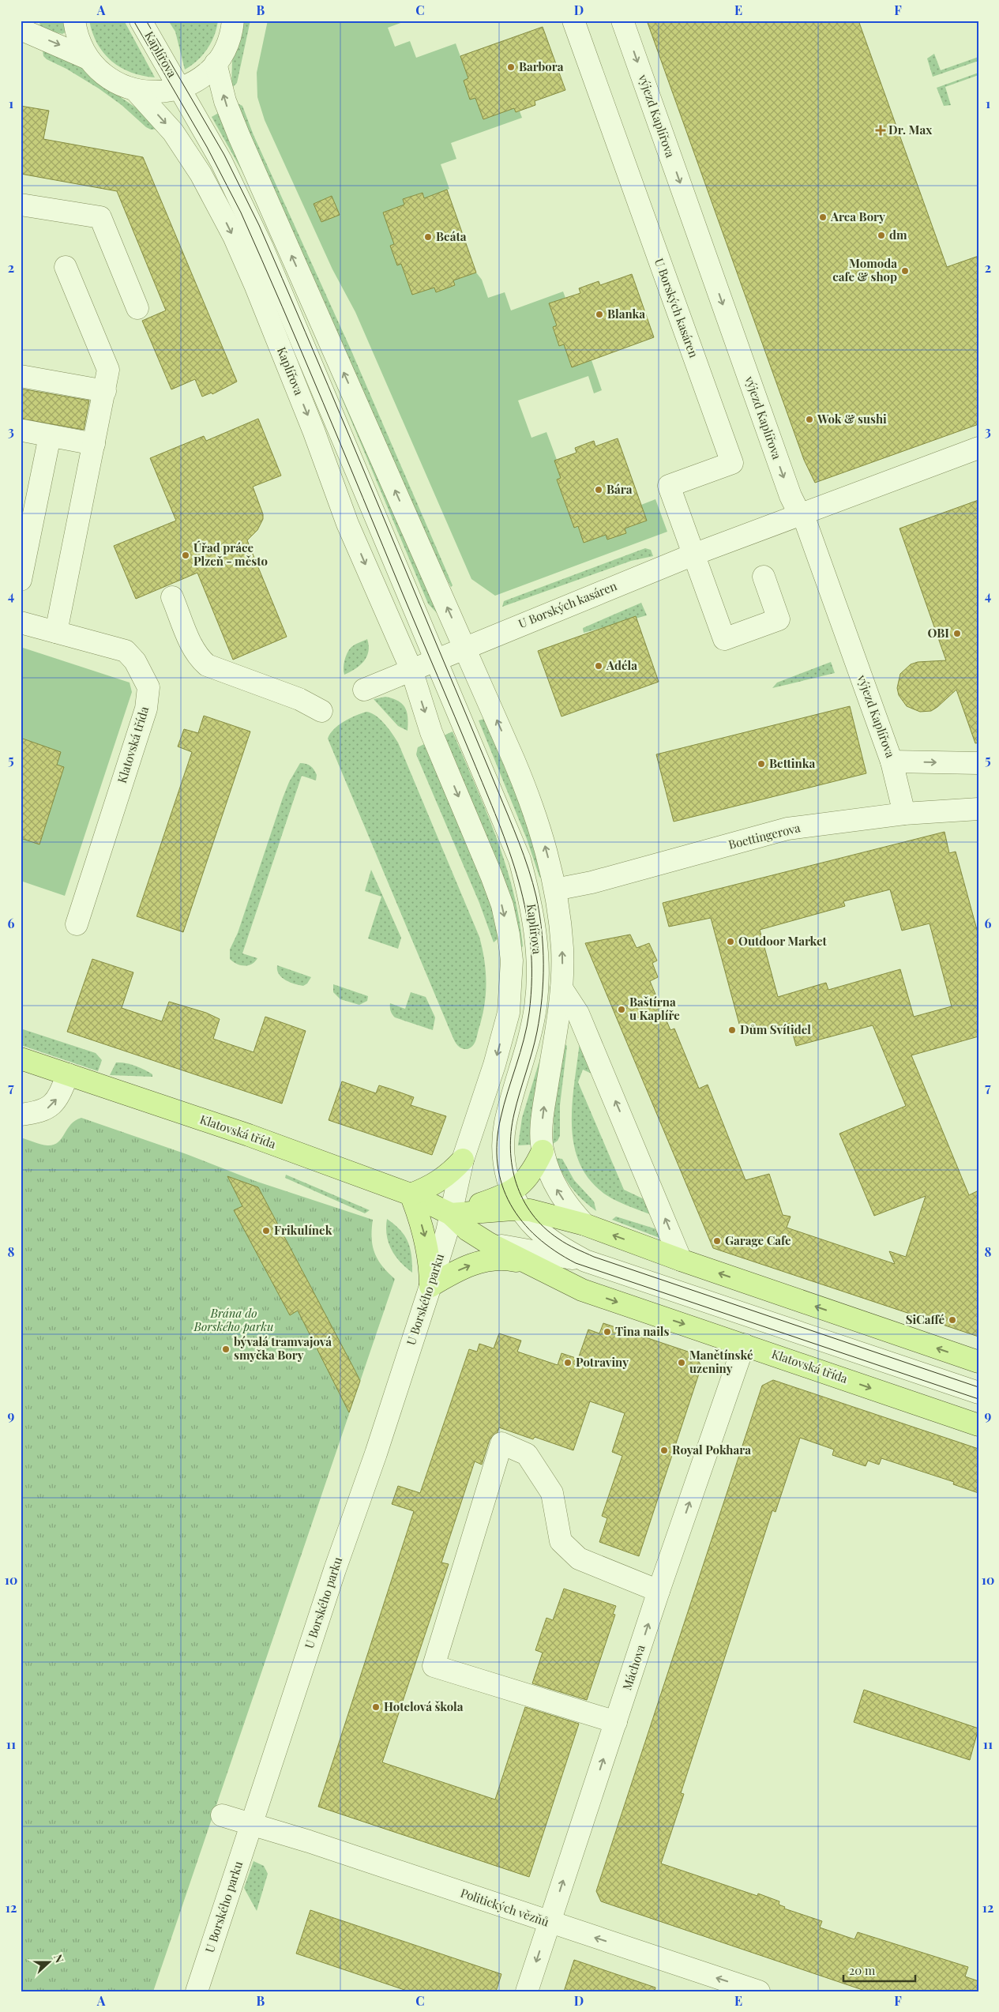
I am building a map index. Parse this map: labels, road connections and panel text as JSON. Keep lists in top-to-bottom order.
{
  "streets": {
    "main road": ["Klatovská třída"],
    "street": [
      "Kaplířova",
      "výjezd Kaplířova",
      "U Borských kasáren",
      "Boettingerova",
      "U Borského parku",
      "Máchova",
      "Politických vězňů"
    ]
  },
  "crossings": [
    ["Kaplířova", "Klatovská třída"],
    ["Kaplířova", "U Borského parku"],
    ["výjezd Kaplířova", "U Borských kasáren"],
    ["výjezd Kaplířova", "Boettingerova"],
    ["Klatovská třída", "U Borského parku"],
    ["Klatovská třída", "Máchova"],
    ["U Borského parku", "Politických vězňů"],
    ["Máchova", "Politických vězňů"]
  ],
  "one_way": ["výjezd Kaplířova", "Politických vězňů"],
  "parks": ["Brána do Borského parku"],
  "places": {
    "other": [
      "Barbora",
      "Area Bory",
      "dm",
      "Beáta",
      "Momoda cafe & shop",
      "Blanka",
      "Wok & sushi",
      "Bára",
      "Úřad práce Plzeň - město",
      "OBI",
      "Adéla",
      "Bettinka",
      "Outdoor Market",
      "Baštírna u Kaplíře",
      "Dům Svítidel",
      "Frikulínek",
      "Garage Cafe",
      "SiCaffé",
      "Tina nails",
      "bývalá tramvajová smyčka Bory",
      "Potraviny",
      "Manětínské uzeniny",
      "Royal Pokhara",
      "Hotelová škola"
    ],
    "health": ["Dr. Max"]
  },
  "scale_bar": "20 m",
  "north": "right",
  "grid": {
    "columns": [
      "A",
      "B",
      "C",
      "D",
      "E",
      "F"
    ],
    "rows": [
      "1",
      "2",
      "3",
      "4",
      "5",
      "6",
      "7",
      "8",
      "9",
      "10",
      "11",
      "12"
    ]
  }
}
